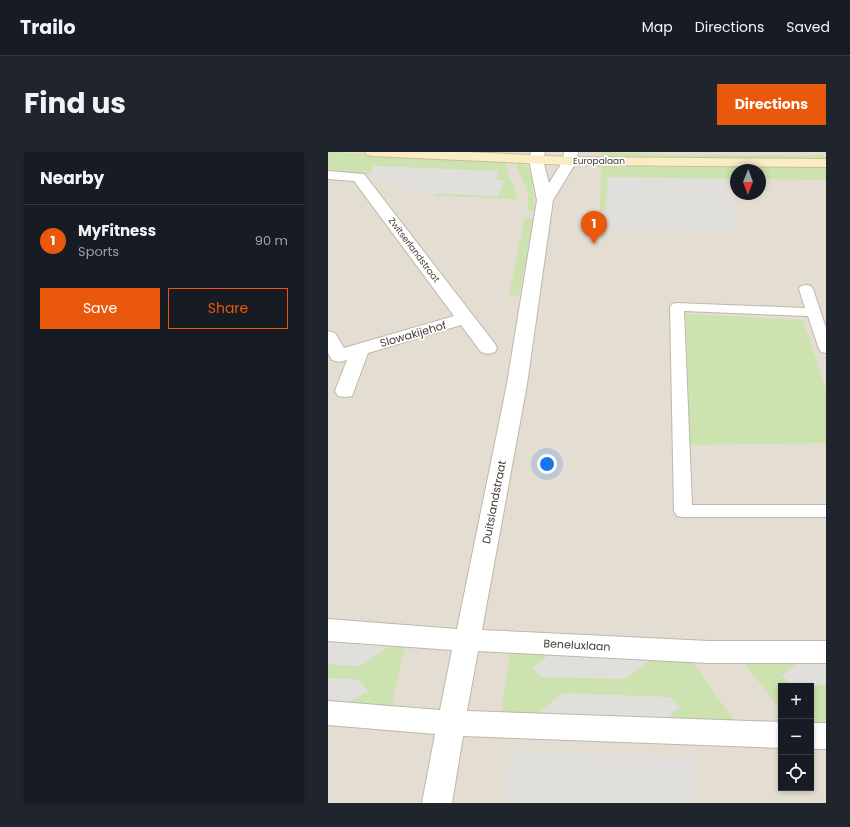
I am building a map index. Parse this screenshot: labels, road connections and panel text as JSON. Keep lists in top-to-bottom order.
{
  "streets": {
    "street": [
      "Europalaan",
      "Zwitserlandstraat",
      "Slowakijehof",
      "Duitslandstraat",
      "Beneluxlaan"
    ]
  },
  "crossings": [
    ["Europalaan", "Duitslandstraat"],
    ["Zwitserlandstraat", "Slowakijehof"],
    ["Duitslandstraat", "Beneluxlaan"]
  ],
  "north": "bottom",
  "page": {
    "header": "Trailo",
    "nav": ["Map", "Directions", "Saved"],
    "title": "Find us",
    "buttons": [
      "Directions",
      ["Save", "Share"]
    ],
    "heading": "Nearby",
    "list": [
      {
        "mark": "1",
        "name": "MyFitness",
        "note": "Sports",
        "value": "90 m"
      }
    ],
    "pins": "1",
    "map_buttons": ["+", "−"]
  }
}
